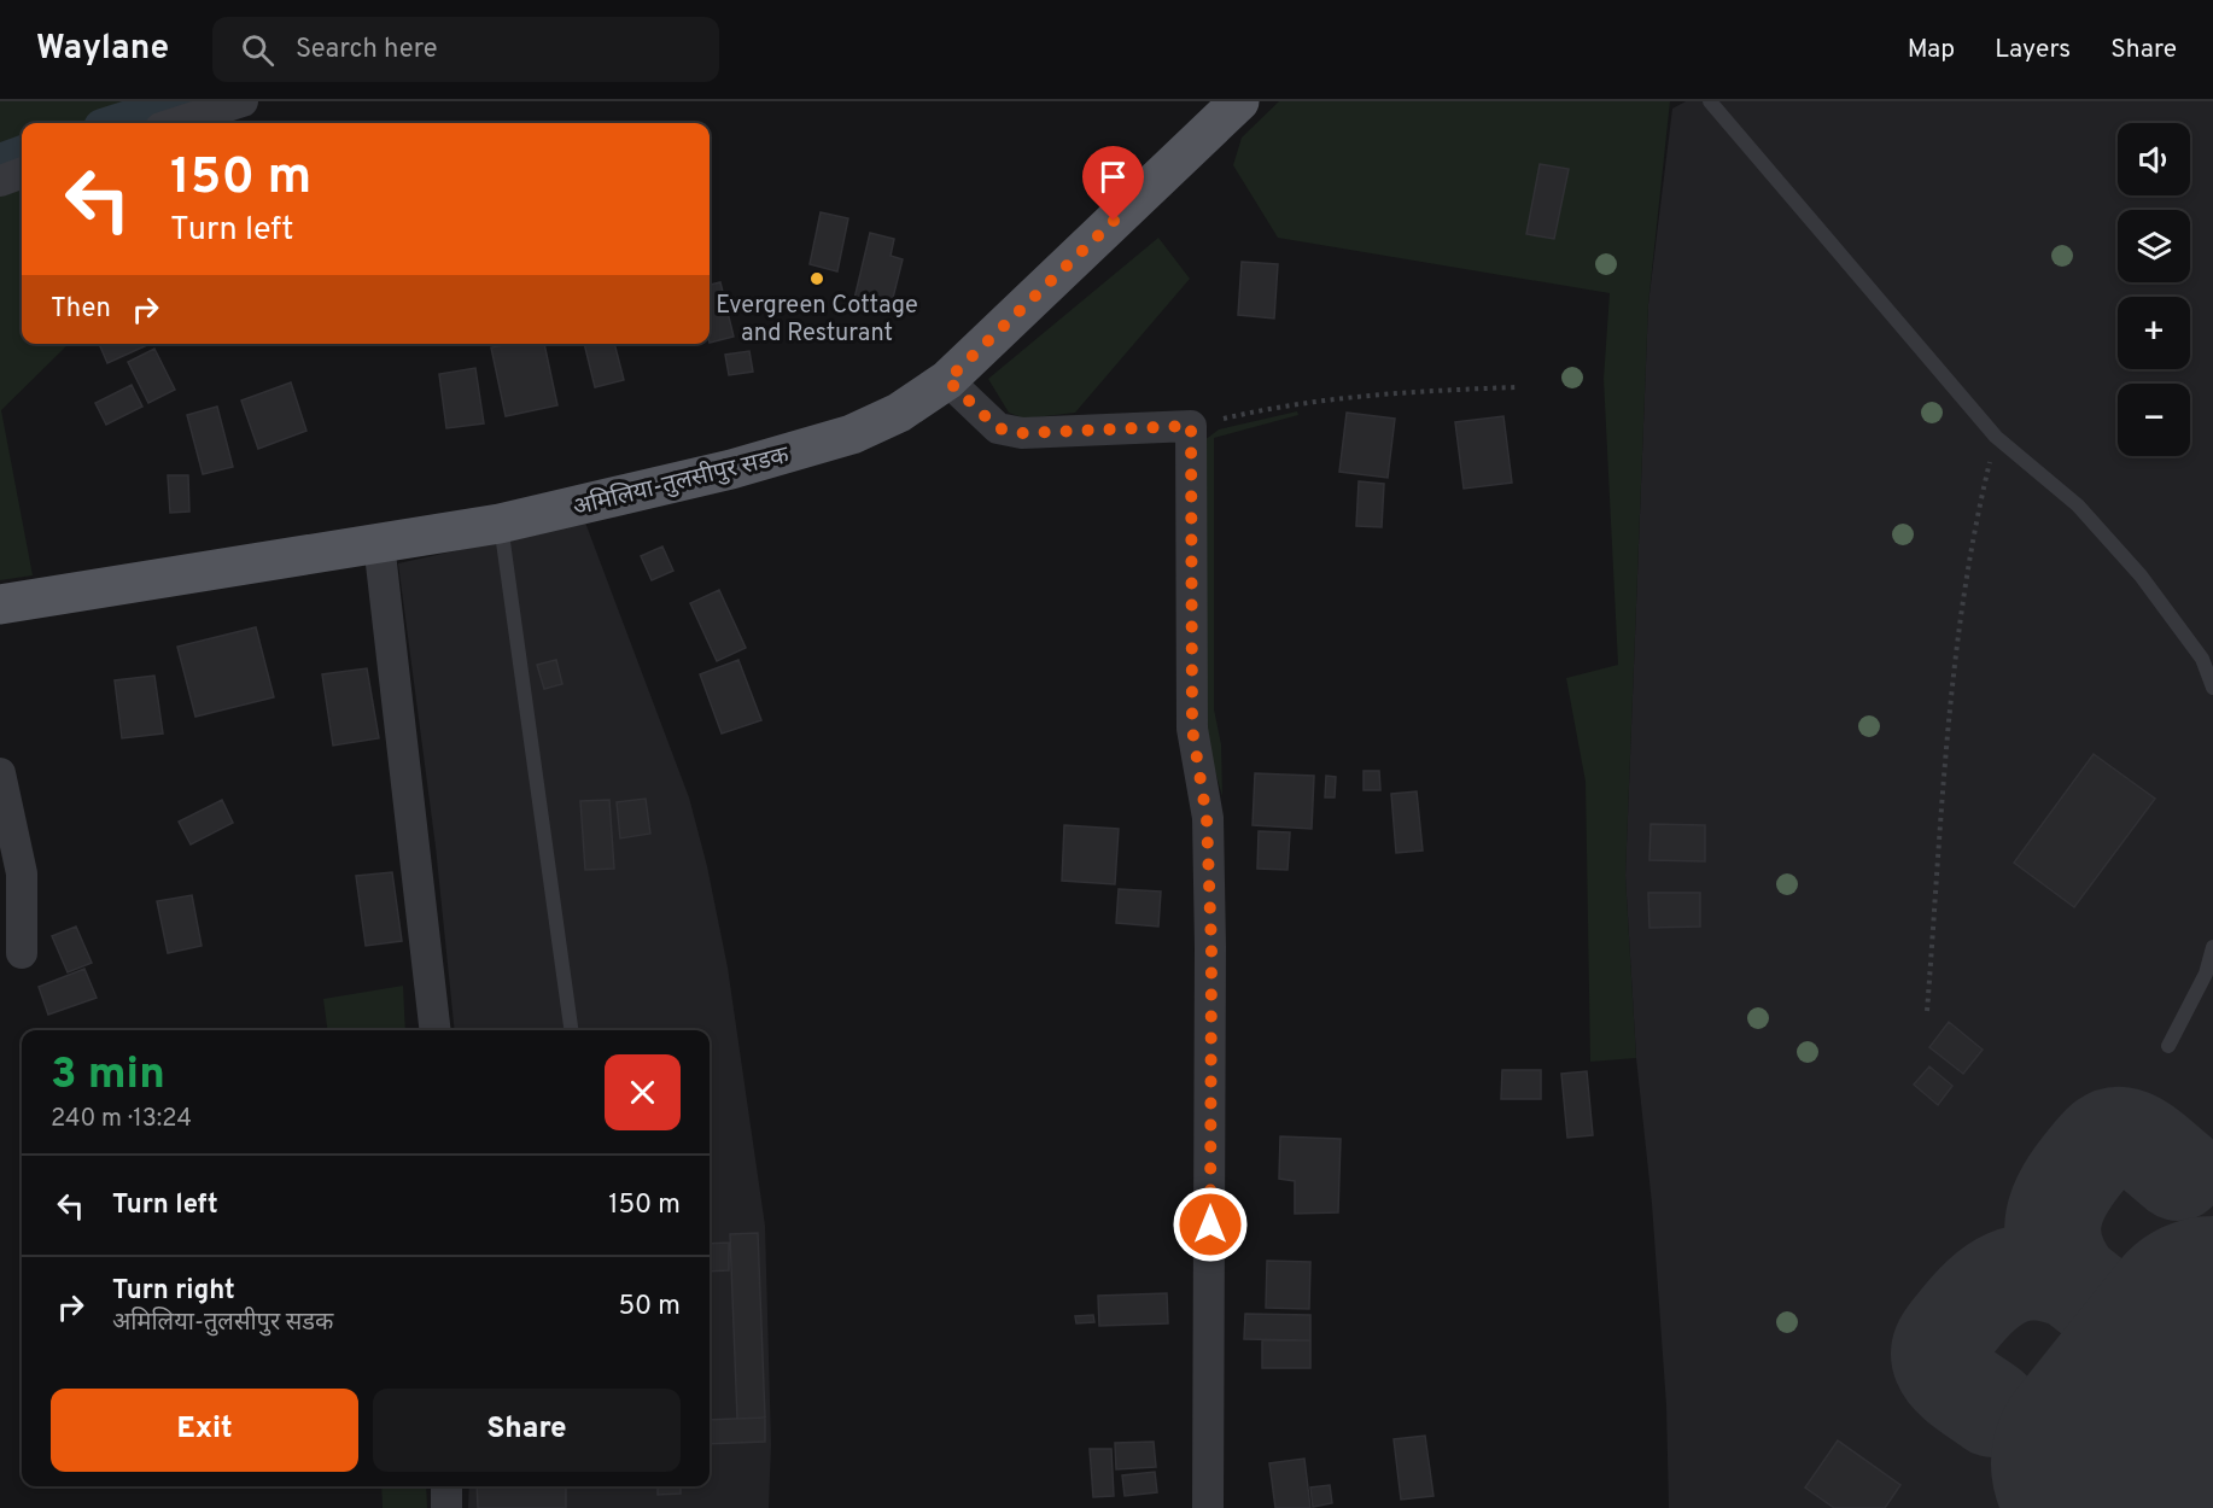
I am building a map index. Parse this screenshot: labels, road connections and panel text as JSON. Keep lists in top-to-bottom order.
{
  "streets": {
    "main road": ["अमिलिया-तुलसीपुर सडक"]
  },
  "places": ["Evergreen Cottage and Resturant"],
  "page": {
    "header": "Waylane",
    "search": "Search here",
    "nav": ["Map", "Layers", "Share"],
    "map_buttons": ["+", "−"],
    "turn": ["150 m", "Turn left"],
    "then": "Then",
    "heading": ["3 min", "240 m · 13:24"],
    "list": [
      {
        "name": "Turn left",
        "value": "150 m"
      },
      {
        "name": "Turn right",
        "note": "अमिलिया-तुलसीपुर सडक",
        "value": "50 m"
      }
    ],
    "buttons": ["Exit", "Share"]
  }
}
